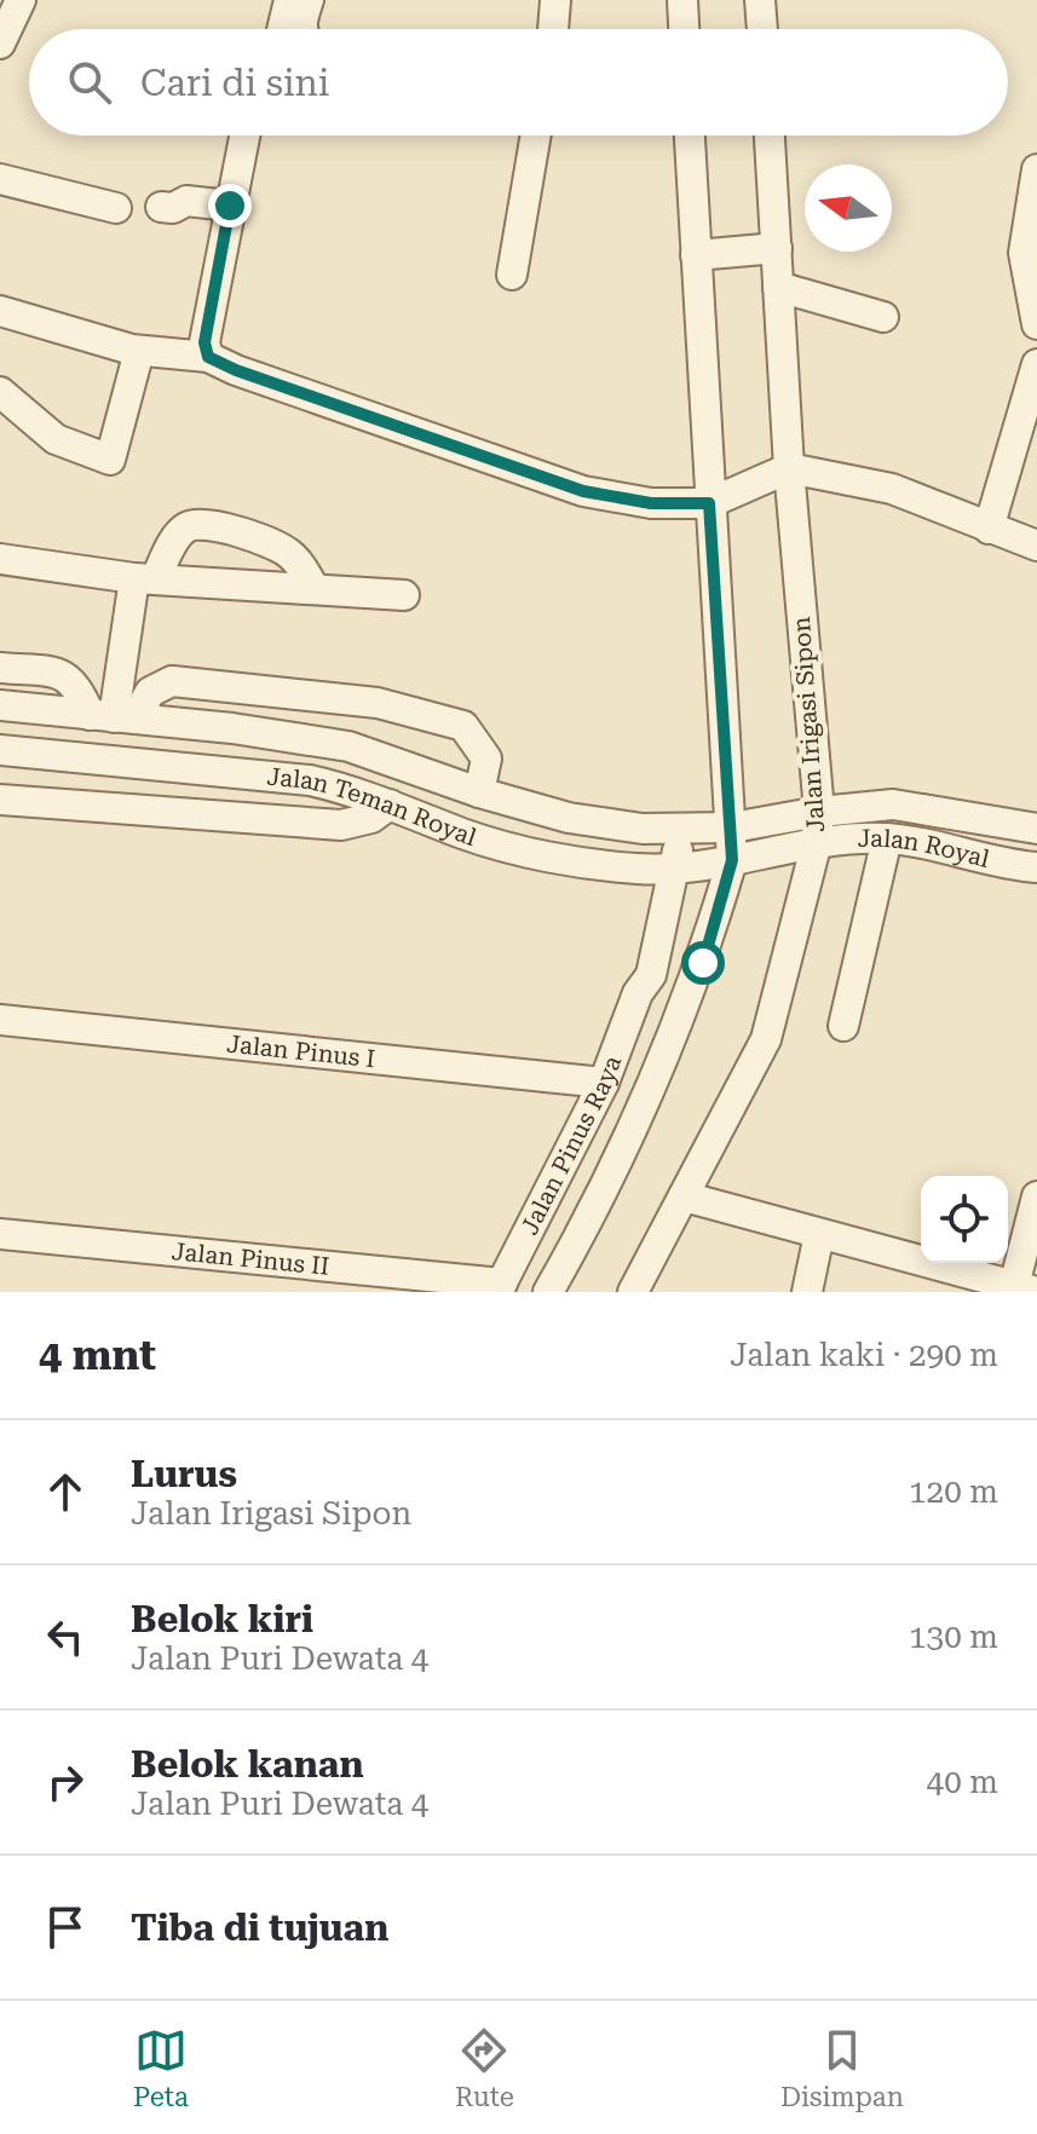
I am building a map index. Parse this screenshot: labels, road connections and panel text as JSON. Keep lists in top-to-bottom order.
{
  "streets": {
    "street": [
      "Jalan Irigasi Sipon",
      "Jalan Teman Royal",
      "Jalan Royal",
      "Jalan Pinus I",
      "Jalan Pinus Raya",
      "Jalan Pinus II"
    ]
  },
  "crossings": [
    ["Jalan Irigasi Sipon", "Jalan Royal"],
    ["Jalan Teman Royal", "Jalan Royal"],
    ["Jalan Teman Royal", "Jalan Pinus Raya"],
    ["Jalan Pinus I", "Jalan Pinus Raya"],
    ["Jalan Pinus Raya", "Jalan Pinus II"]
  ],
  "north": "left",
  "page": {
    "search": "Cari di sini",
    "heading": ["4 mnt", "Jalan kaki · 290 m"],
    "list": [
      ["Lurus", "Jalan Irigasi Sipon", "120 m"],
      ["Belok kiri", "Jalan Puri Dewata 4", "130 m"],
      ["Belok kanan", "Jalan Puri Dewata 4", "40 m"],
      "Tiba di tujuan"
    ],
    "nav": ["Peta", "Rute", "Disimpan"]
  }
}
